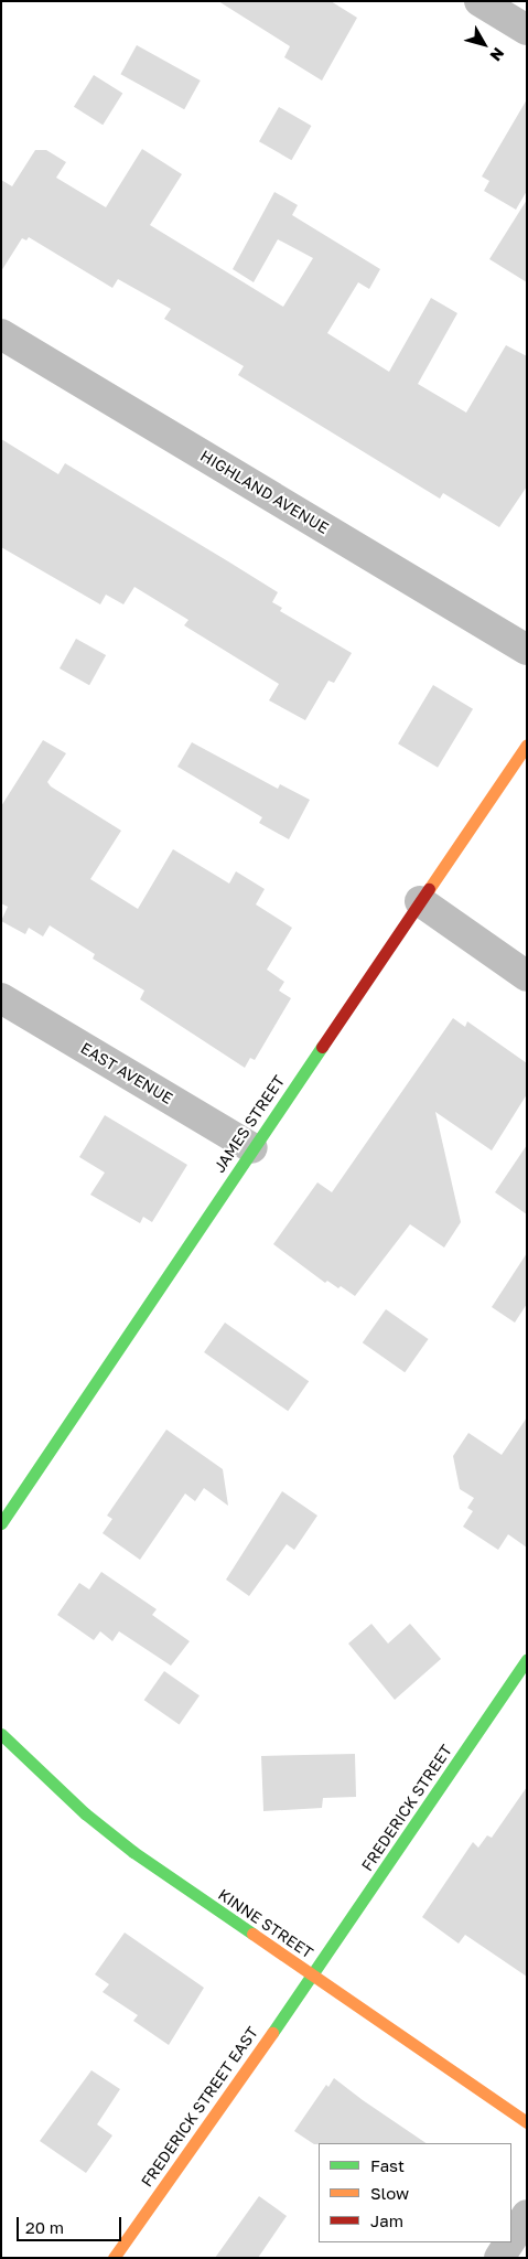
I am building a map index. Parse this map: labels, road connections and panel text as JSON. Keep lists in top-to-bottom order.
{
  "streets": {
    "street": [
      "HIGHLAND AVENUE",
      "EAST AVENUE",
      "JAMES STREET",
      "FREDERICK STREET",
      "KINNE STREET",
      "FREDERICK STREET EAST"
    ]
  },
  "crossings": [
    ["EAST AVENUE", "JAMES STREET"],
    ["FREDERICK STREET", "KINNE STREET"],
    ["FREDERICK STREET", "FREDERICK STREET EAST"],
    ["KINNE STREET", "FREDERICK STREET EAST"]
  ],
  "legend": ["Fast", "Slow", "Jam"],
  "scale_bar": "20 m",
  "north": "bottom right"
}
